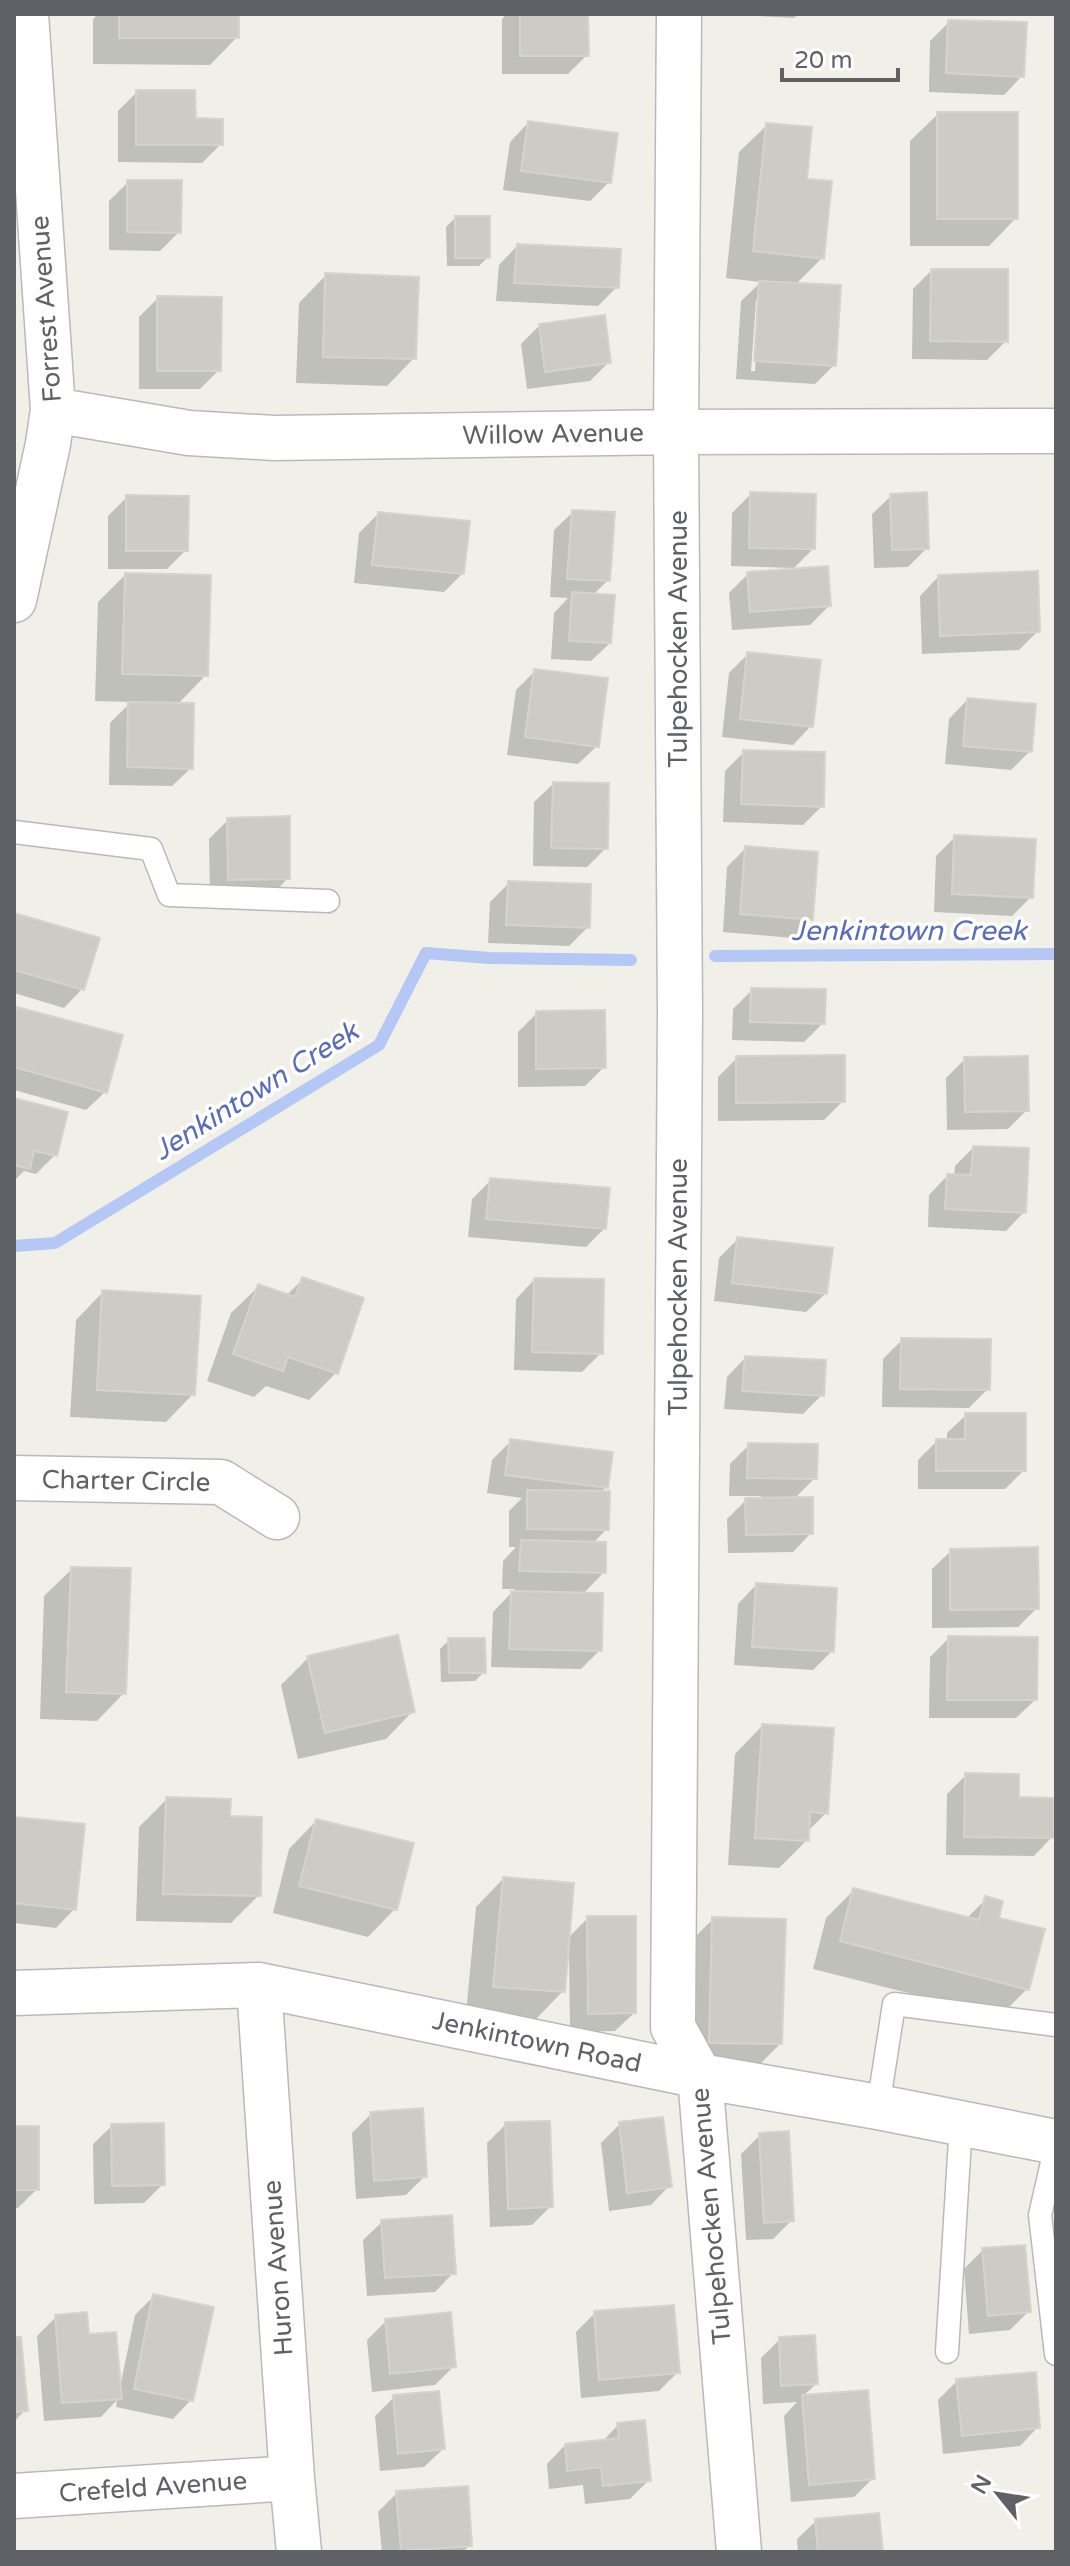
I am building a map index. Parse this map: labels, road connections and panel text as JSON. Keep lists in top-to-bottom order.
{
  "streets": {
    "street": [
      "Forrest Avenue",
      "Willow Avenue",
      "Tulpehocken Avenue",
      "Charter Circle",
      "Jenkintown Road",
      "Huron Avenue",
      "Crefeld Avenue"
    ]
  },
  "crossings": [
    ["Forrest Avenue", "Willow Avenue"],
    ["Willow Avenue", "Tulpehocken Avenue"],
    ["Tulpehocken Avenue", "Jenkintown Road"],
    ["Jenkintown Road", "Huron Avenue"],
    ["Huron Avenue", "Crefeld Avenue"]
  ],
  "water": ["Jenkintown Creek"],
  "scale_bar": "20 m",
  "north": "top left"
}
